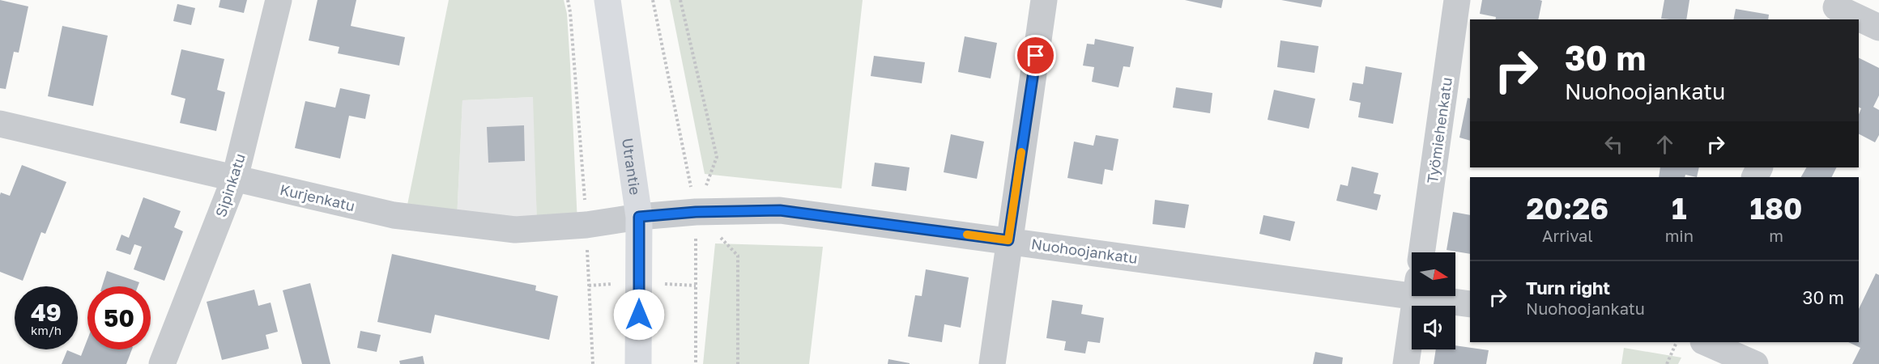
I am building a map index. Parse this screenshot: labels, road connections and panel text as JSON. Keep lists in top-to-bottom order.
{
  "streets": {
    "main road": ["Utrantie"],
    "street": [
      "Työmiehenkatu",
      "Sipinkatu",
      "Kurjenkatu",
      "Nuohoojankatu"
    ]
  },
  "crossings": [
    ["Työmiehenkatu", "Nuohoojankatu"],
    ["Utrantie", "Kurjenkatu"],
    ["Utrantie", "Nuohoojankatu"],
    ["Sipinkatu", "Kurjenkatu"],
    ["Kurjenkatu", "Nuohoojankatu"]
  ],
  "north": "right",
  "page": {
    "turn": ["30 m", "Nuohoojankatu"],
    "eta": [
      "20:26",
      "Arrival",
      "1",
      "min",
      "180",
      "m"
    ],
    "list": [
      {
        "name": "Turn right",
        "note": "Nuohoojankatu",
        "value": "30 m"
      }
    ],
    "speed": "49 km/h",
    "limit": "50"
  }
}
